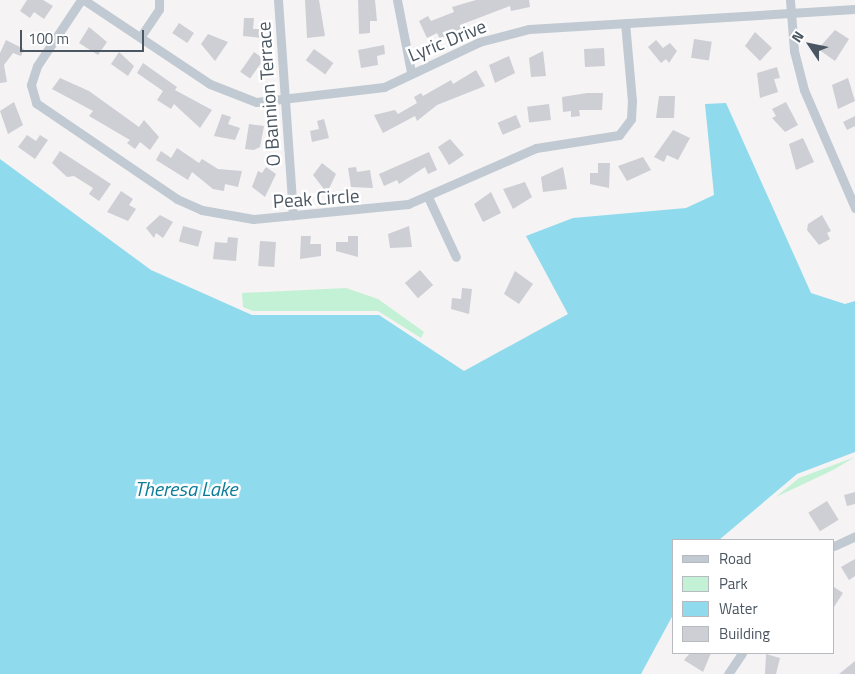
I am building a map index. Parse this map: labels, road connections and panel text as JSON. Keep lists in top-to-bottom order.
{
  "streets": {
    "street": ["Lyric Drive", "O Bannion Terrace", "Peak Circle"]
  },
  "crossings": [
    ["Lyric Drive", "O Bannion Terrace"],
    ["Lyric Drive", "Peak Circle"],
    ["O Bannion Terrace", "Peak Circle"]
  ],
  "water": ["Theresa Lake"],
  "legend": [
    "Road",
    "Park",
    "Water",
    "Building"
  ],
  "scale_bar": "100 m",
  "north": "top left"
}
